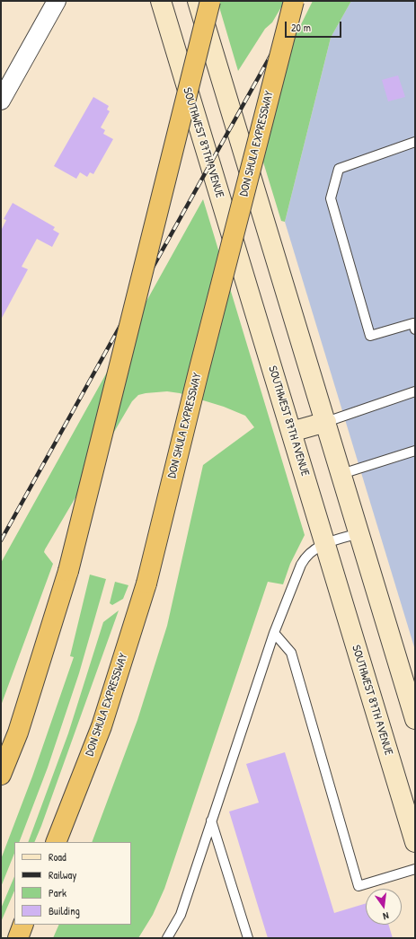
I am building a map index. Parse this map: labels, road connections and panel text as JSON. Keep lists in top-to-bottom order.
{
  "streets": {
    "highway": ["DON SHULA EXPRESSWAY"],
    "main road": ["SOUTHWEST 87TH AVENUE"]
  },
  "legend": [
    "Road",
    "Railway",
    "Park",
    "Building"
  ],
  "scale_bar": "20 m",
  "north": "bottom"
}
